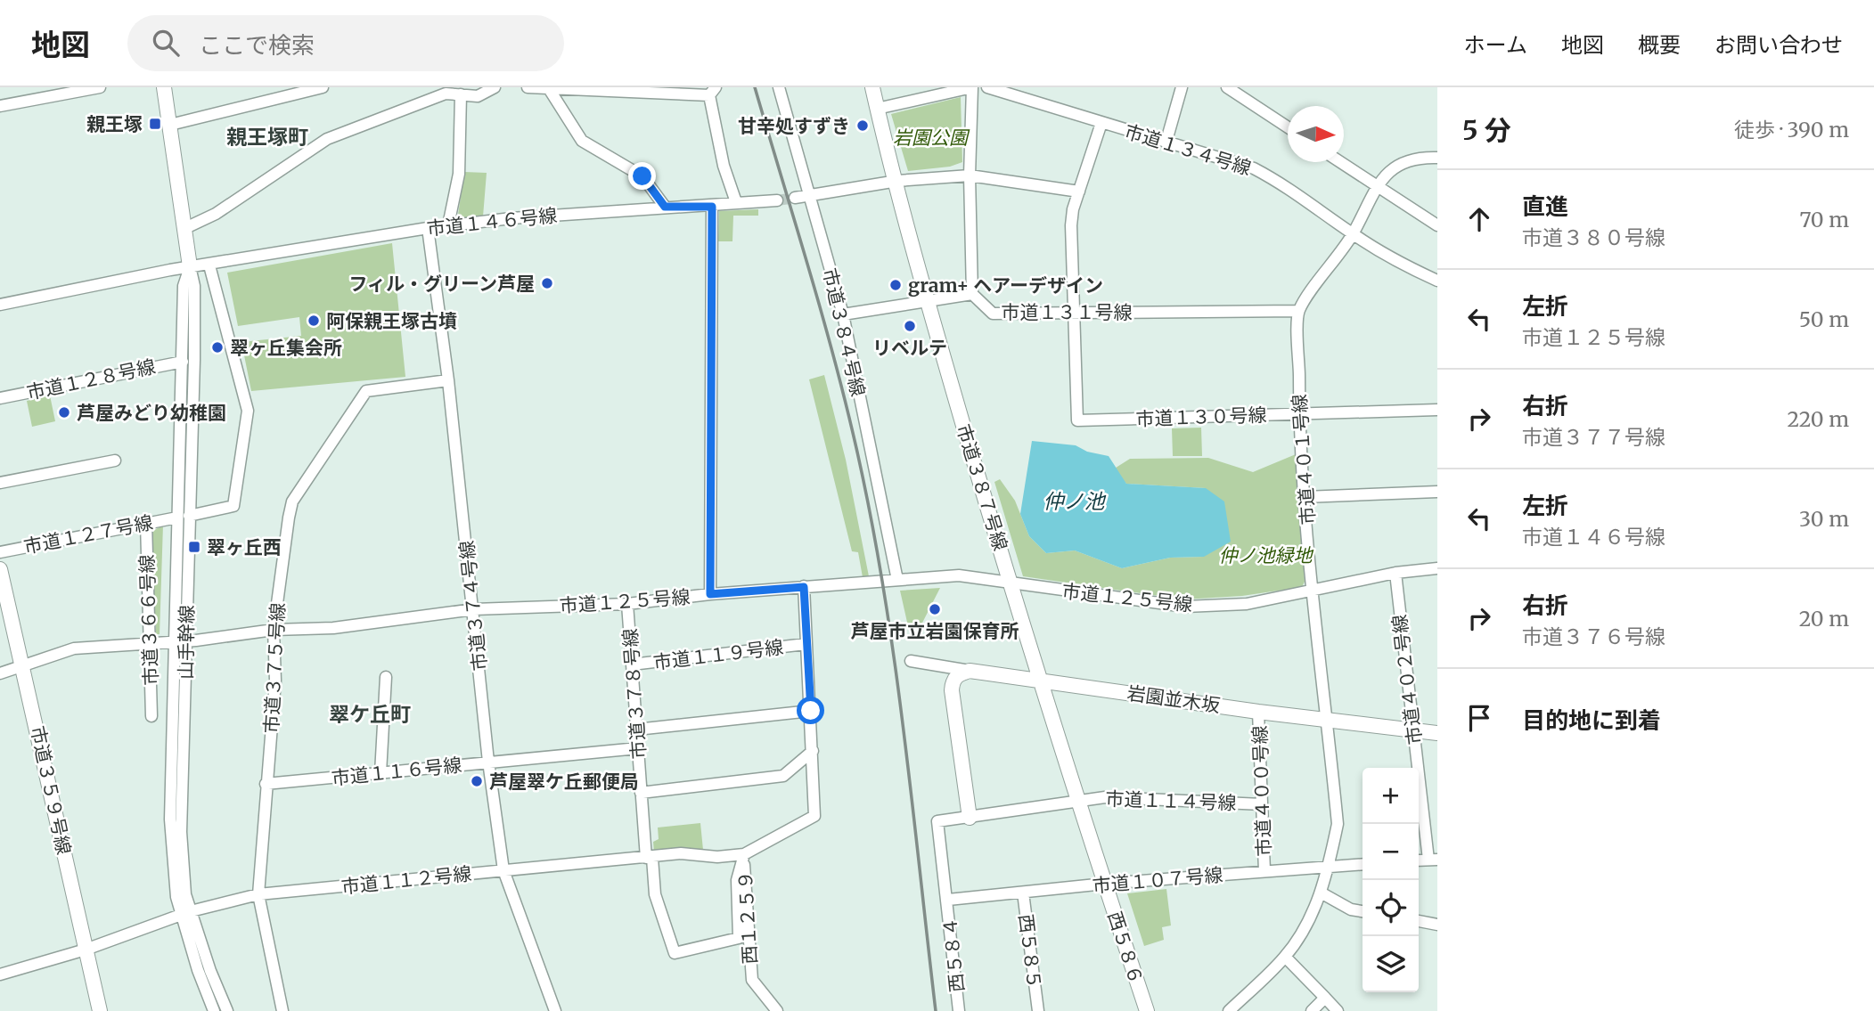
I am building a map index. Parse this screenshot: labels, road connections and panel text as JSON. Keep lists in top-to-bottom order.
{
  "streets": {
    "street": [
      "市道１３４号線",
      "市道１４６号線",
      "市道１３１号線",
      "市道３８４号線",
      "市道１２８号線",
      "市道１３０号線",
      "市道４０１号線",
      "市道３８７号線",
      "市道１２７号線",
      "市道１２５号線",
      "市道３７４号線",
      "市道３６６号線",
      "山手幹線",
      "市道１１９号線",
      "市道３７５号線",
      "市道４０２号線",
      "市道３７８号線",
      "岩園並木坂",
      "市道１１６号線",
      "市道３５９号線",
      "市道４００号線",
      "市道１１４号線",
      "市道１１２号線",
      "市道１０７号線",
      "西１２５９",
      "西５８６",
      "西５８５",
      "西５８４"
    ]
  },
  "crossings": [
    ["市道１４６号線", "市道１２７号線"],
    ["市道１４６号線", "市道３７４号線"],
    ["市道１４６号線", "山手幹線"],
    ["市道１３１号線", "市道１３０号線"],
    ["市道１３１号線", "市道４０１号線"],
    ["市道３８４号線", "市道１２５号線"],
    ["市道１２８号線", "山手幹線"],
    ["市道１３０号線", "市道４０１号線"],
    ["市道４０１号線", "市道１２５号線"],
    ["市道４０１号線", "岩園並木坂"],
    ["市道４０１号線", "市道１０７号線"],
    ["市道３８７号線", "市道１２５号線"],
    ["市道３８７号線", "岩園並木坂"],
    ["市道３８７号線", "市道１１４号線"],
    ["市道３８７号線", "市道１０７号線"],
    ["市道３８７号線", "西５８６"],
    ["市道１２７号線", "市道３６６号線"],
    ["市道１２７号線", "山手幹線"],
    ["市道１２５号線", "市道３７４号線"],
    ["市道１２５号線", "市道３６６号線"],
    ["市道１２５号線", "山手幹線"],
    ["市道１２５号線", "市道３７５号線"],
    ["市道１２５号線", "市道４０２号線"],
    ["市道１２５号線", "市道３７８号線"],
    ["市道１２５号線", "市道３５９号線"],
    ["市道３７４号線", "市道３７５号線"],
    ["市道３７４号線", "市道１１６号線"],
    ["市道３７４号線", "市道１１２号線"],
    ["山手幹線", "市道１１２号線"],
    ["市道１１９号線", "市道３７８号線"],
    ["市道３７５号線", "市道１１６号線"],
    ["市道３７５号線", "市道１１２号線"],
    ["市道４０２号線", "岩園並木坂"],
    ["市道３７８号線", "市道１１６号線"],
    ["市道３７８号線", "市道１１２号線"],
    ["市道３７８号線", "西１２５９"],
    ["岩園並木坂", "市道４００号線"],
    ["市道３５９号線", "市道１１２号線"],
    ["市道４００号線", "市道１１４号線"],
    ["市道４００号線", "市道１０７号線"],
    ["市道１１４号線", "市道１０７号線"],
    ["市道１１４号線", "西５８４"],
    ["市道１１２号線", "西１２５９"],
    ["市道１０７号線", "西５８６"],
    ["市道１０７号線", "西５８５"],
    ["市道１０７号線", "西５８４"]
  ],
  "districts": ["親王塚町", "翠ケ丘町"],
  "water": ["仲ノ池"],
  "parks": ["岩園公園", "仲ノ池緑地"],
  "places": {
    "transit": ["親王塚", "翠ヶ丘西"],
    "other": [
      "甘辛処すずき",
      "フィル・グリーン芦屋",
      "gram+ ヘアーデザイン",
      "阿保親王塚古墳",
      "リベルテ",
      "翠ヶ丘集会所",
      "芦屋みどり幼稚園",
      "芦屋市立岩園保育所",
      "芦屋翠ケ丘郵便局"
    ]
  },
  "north": "right",
  "page": {
    "header": "地図",
    "search": "ここで検索",
    "nav": [
      "ホーム",
      "地図",
      "概要",
      "お問い合わせ"
    ],
    "heading": ["5 分", "徒歩 · 390 m"],
    "list": [
      ["直進", "市道３８０号線", "70 m"],
      ["左折", "市道１２５号線", "50 m"],
      ["右折", "市道３７７号線", "220 m"],
      ["左折", "市道１４６号線", "30 m"],
      ["右折", "市道３７６号線", "20 m"],
      "目的地に到着"
    ],
    "map_buttons": ["+", "−"]
  }
}
